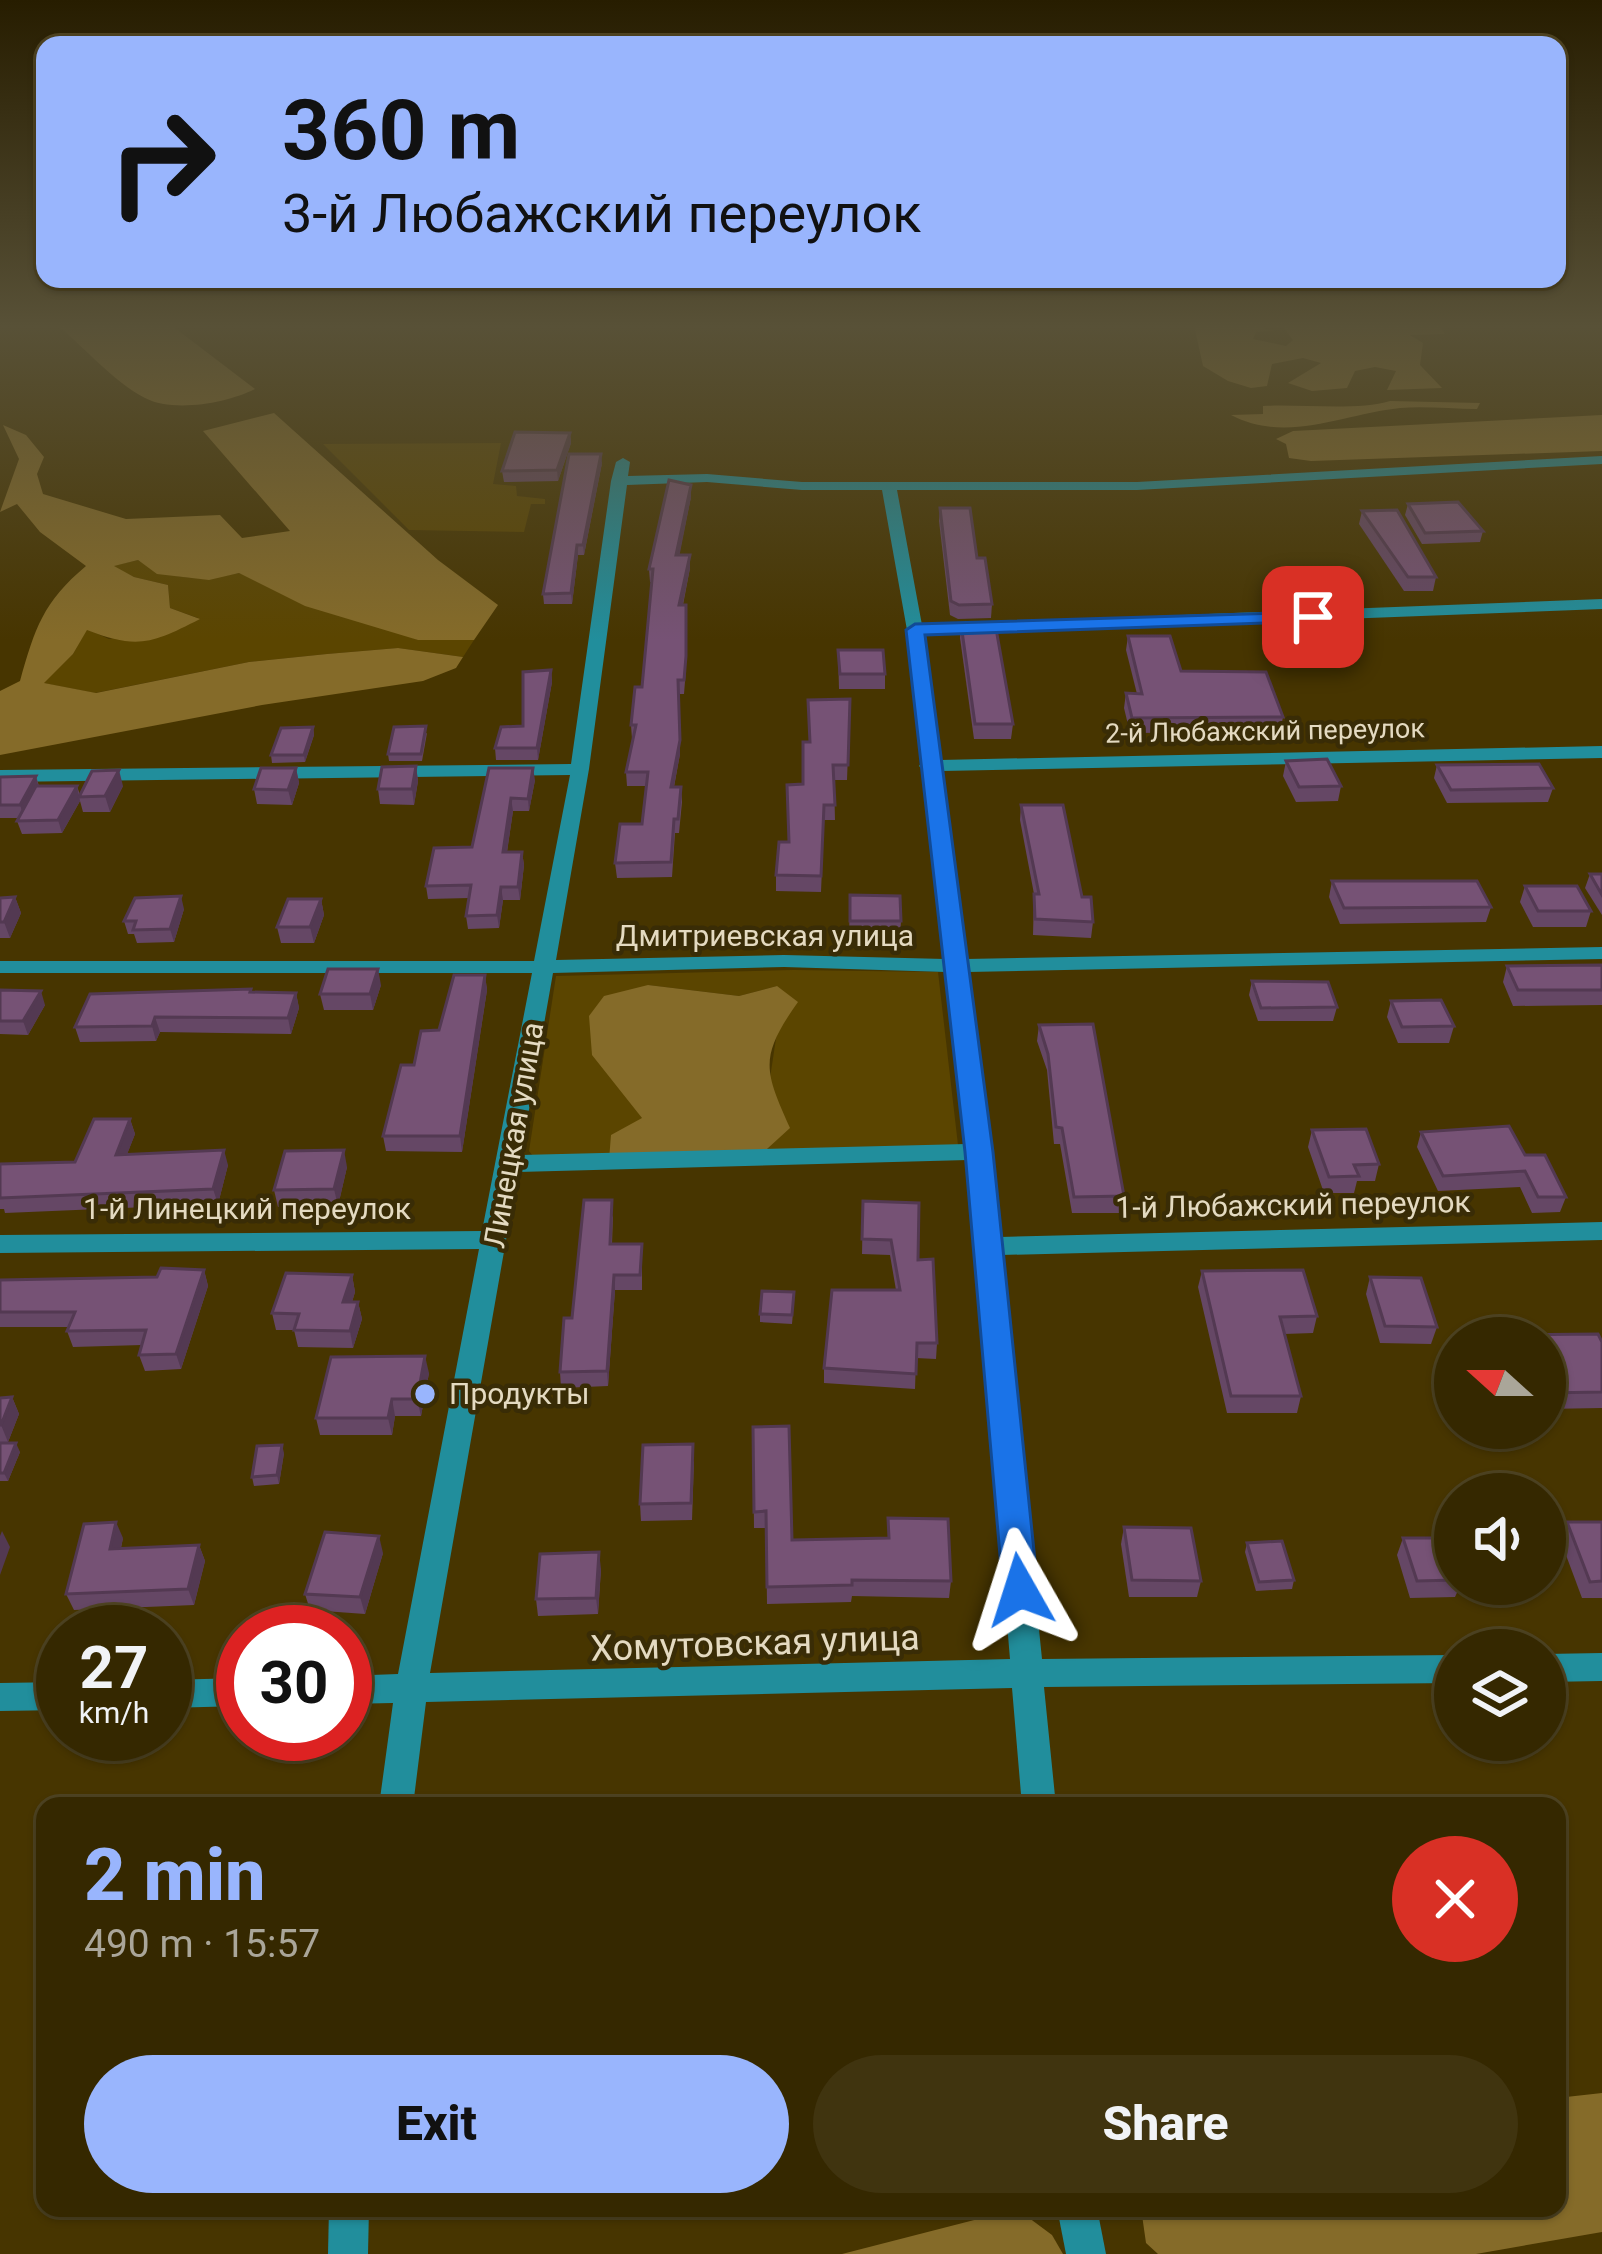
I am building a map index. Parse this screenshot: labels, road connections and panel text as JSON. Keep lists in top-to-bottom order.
{
  "streets": {
    "street": [
      "2-й Любажский переулок",
      "Дмитриевская улица",
      "Линецкая улица",
      "1-й Любажский переулок",
      "1-й Линецкий переулок",
      "Хомутовская улица"
    ]
  },
  "crossings": [
    ["Дмитриевская улица", "Линецкая улица"],
    ["Линецкая улица", "1-й Линецкий переулок"],
    ["Линецкая улица", "Хомутовская улица"]
  ],
  "places": ["Продукты"],
  "north": "left",
  "page": {
    "turn": ["360 m", "3-й Любажский переулок"],
    "speed": "27 km/h",
    "limit": "30",
    "heading": ["2 min", "490 m · 15:57"],
    "buttons": ["Exit", "Share"]
  }
}
